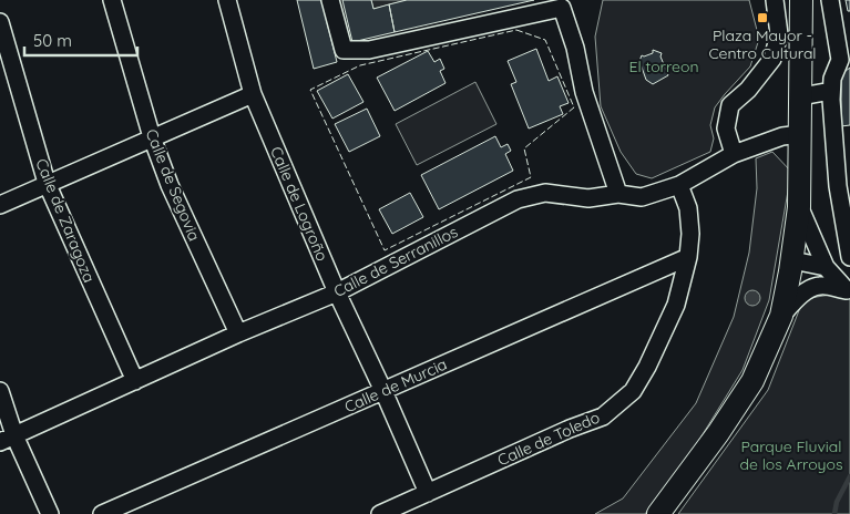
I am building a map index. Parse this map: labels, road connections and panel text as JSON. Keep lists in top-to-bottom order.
{
  "streets": {
    "street": [
      "Calle de Segovia",
      "Calle de Logroño",
      "Calle de Zaragoza",
      "Calle de Serranillos",
      "Calle de Murcia",
      "Calle de Toledo"
    ]
  },
  "crossings": [
    ["Calle de Segovia", "Calle de Serranillos"],
    ["Calle de Logroño", "Calle de Serranillos"],
    ["Calle de Logroño", "Calle de Murcia"],
    ["Calle de Logroño", "Calle de Toledo"],
    ["Calle de Zaragoza", "Calle de Serranillos"],
    ["Calle de Serranillos", "Calle de Toledo"],
    ["Calle de Murcia", "Calle de Toledo"]
  ],
  "parks": ["El torreon", "Parque Fluvial de los Arroyos"],
  "places": {
    "transit": ["Plaza Mayor - Centro Cultural"]
  },
  "scale_bar": "50 m"
}
